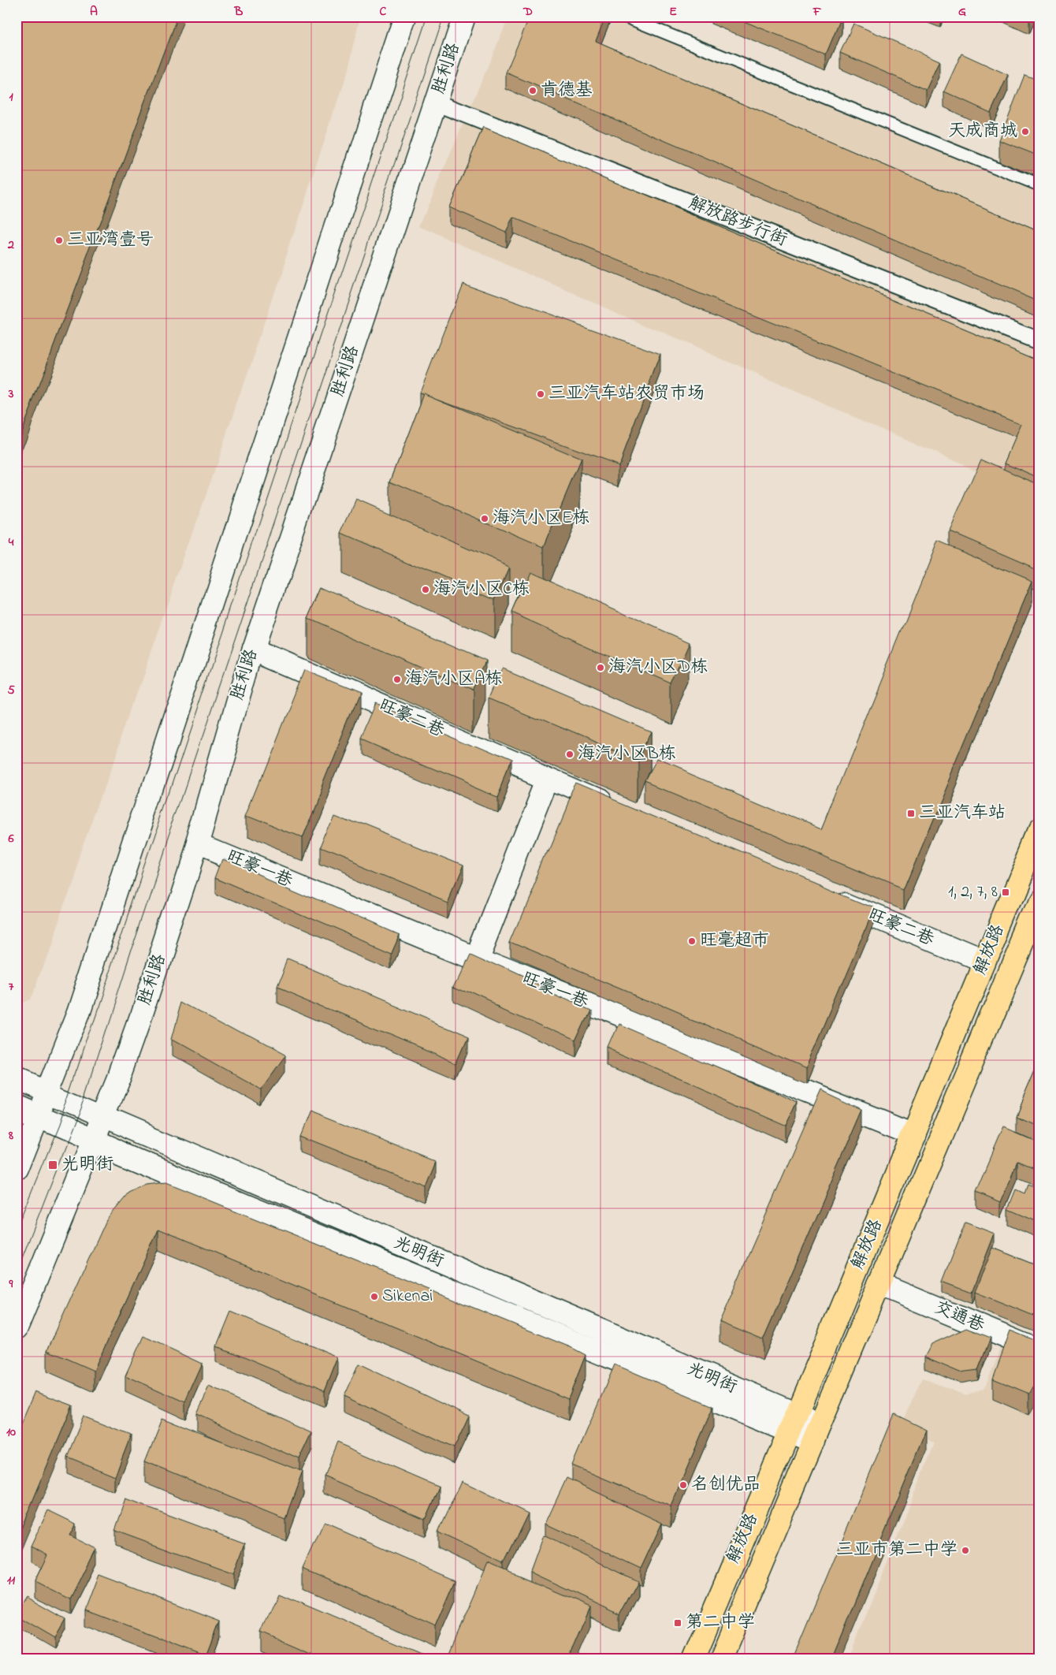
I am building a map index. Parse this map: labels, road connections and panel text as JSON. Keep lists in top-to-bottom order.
{
  "streets": {
    "main road": [
      "胜利路",
      "旺豪二巷",
      "旺豪一巷",
      "解放路",
      "光明街",
      "交通巷"
    ],
    "street": ["解放路步行街"]
  },
  "crossings": [
    ["胜利路", "解放路步行街"],
    ["胜利路", "旺豪二巷"],
    ["胜利路", "旺豪一巷"],
    ["胜利路", "光明街"],
    ["旺豪二巷", "解放路"],
    ["旺豪一巷", "解放路"],
    ["解放路", "光明街"],
    ["解放路", "交通巷"]
  ],
  "places": {
    "other": [
      "肯德基",
      "天成商城",
      "三亚湾壹号",
      "三亚汽车站农贸市场",
      "海汽小区E栋",
      "海汽小区C栋",
      "海汽小区D栋",
      "海汽小区A栋",
      "海汽小区B栋",
      "旺毫超市",
      "Sikenai",
      "名创优品",
      "三亚市第二中学"
    ],
    "transit": [
      "三亚汽车站",
      "1, 2, 7, 8",
      "光明街",
      "第二中学"
    ]
  },
  "grid": {
    "columns": [
      "A",
      "B",
      "C",
      "D",
      "E",
      "F",
      "G"
    ],
    "rows": [
      "1",
      "2",
      "3",
      "4",
      "5",
      "6",
      "7",
      "8",
      "9",
      "10",
      "11"
    ]
  }
}
